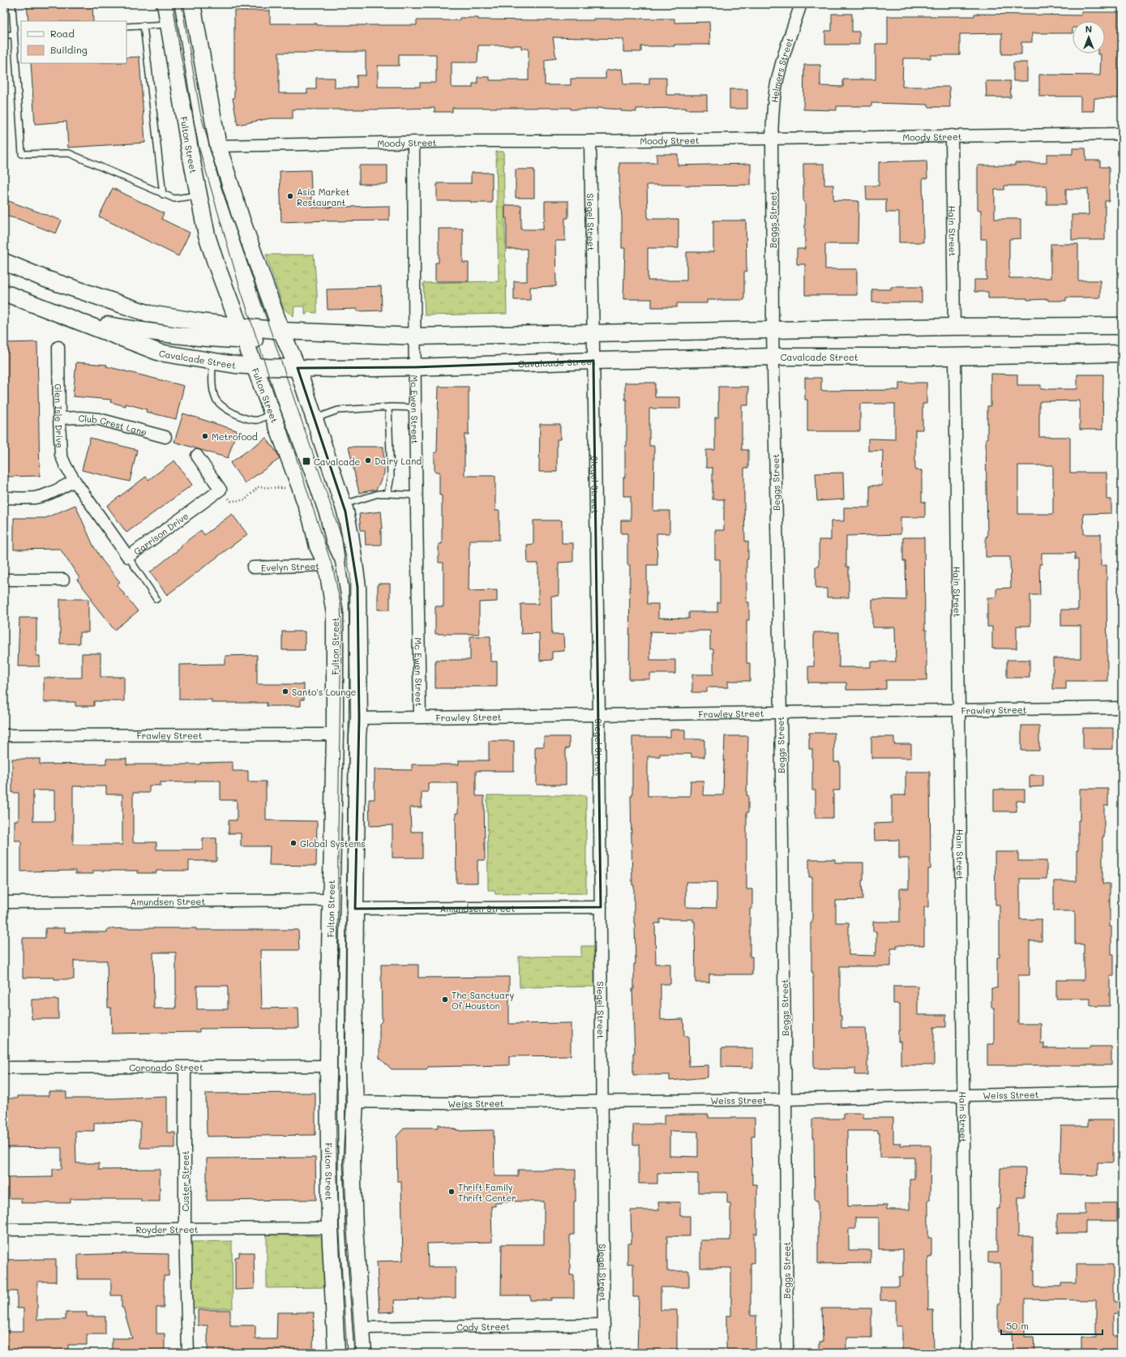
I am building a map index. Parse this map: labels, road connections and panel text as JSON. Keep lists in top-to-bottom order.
{
  "streets": {
    "main road": ["Fulton Street", "Cavalcade Street"],
    "street": [
      "Helmers Street",
      "Moody Street",
      "Beggs Street",
      "Siegel Street",
      "Hain Street",
      "Mc Ewen Street",
      "Glen Isle Drive",
      "Club Crest Lane",
      "Garrison Drive",
      "Evelyn Street",
      "Frawley Street",
      "Amundsen Street",
      "Coronado Street",
      "Weiss Street",
      "Custer Street",
      "Royder Street",
      "Cody Street"
    ]
  },
  "crossings": [
    ["Helmers Street", "Moody Street"],
    ["Helmers Street", "Beggs Street"],
    ["Moody Street", "Beggs Street"],
    ["Moody Street", "Siegel Street"],
    ["Moody Street", "Hain Street"],
    ["Moody Street", "Mc Ewen Street"],
    ["Fulton Street", "Cavalcade Street"],
    ["Fulton Street", "Evelyn Street"],
    ["Fulton Street", "Frawley Street"],
    ["Fulton Street", "Amundsen Street"],
    ["Fulton Street", "Coronado Street"],
    ["Fulton Street", "Royder Street"],
    ["Beggs Street", "Cavalcade Street"],
    ["Beggs Street", "Frawley Street"],
    ["Beggs Street", "Weiss Street"],
    ["Siegel Street", "Cavalcade Street"],
    ["Siegel Street", "Frawley Street"],
    ["Siegel Street", "Amundsen Street"],
    ["Siegel Street", "Weiss Street"],
    ["Siegel Street", "Cody Street"],
    ["Hain Street", "Cavalcade Street"],
    ["Hain Street", "Frawley Street"],
    ["Hain Street", "Weiss Street"],
    ["Cavalcade Street", "Mc Ewen Street"],
    ["Mc Ewen Street", "Frawley Street"],
    ["Glen Isle Drive", "Club Crest Lane"],
    ["Glen Isle Drive", "Garrison Drive"],
    ["Coronado Street", "Custer Street"],
    ["Custer Street", "Royder Street"]
  ],
  "places": {
    "other": [
      "Asia Market Restaurant",
      "Metrofood",
      "Dairy Land",
      "Santo's Lounge",
      "Global Systems",
      "The Sanctuary Of Houston",
      "Thrift Family Thrift Center"
    ],
    "transit": ["Cavalcade"]
  },
  "legend": ["Road", "Building"],
  "scale_bar": "50 m",
  "north": "top"
}
